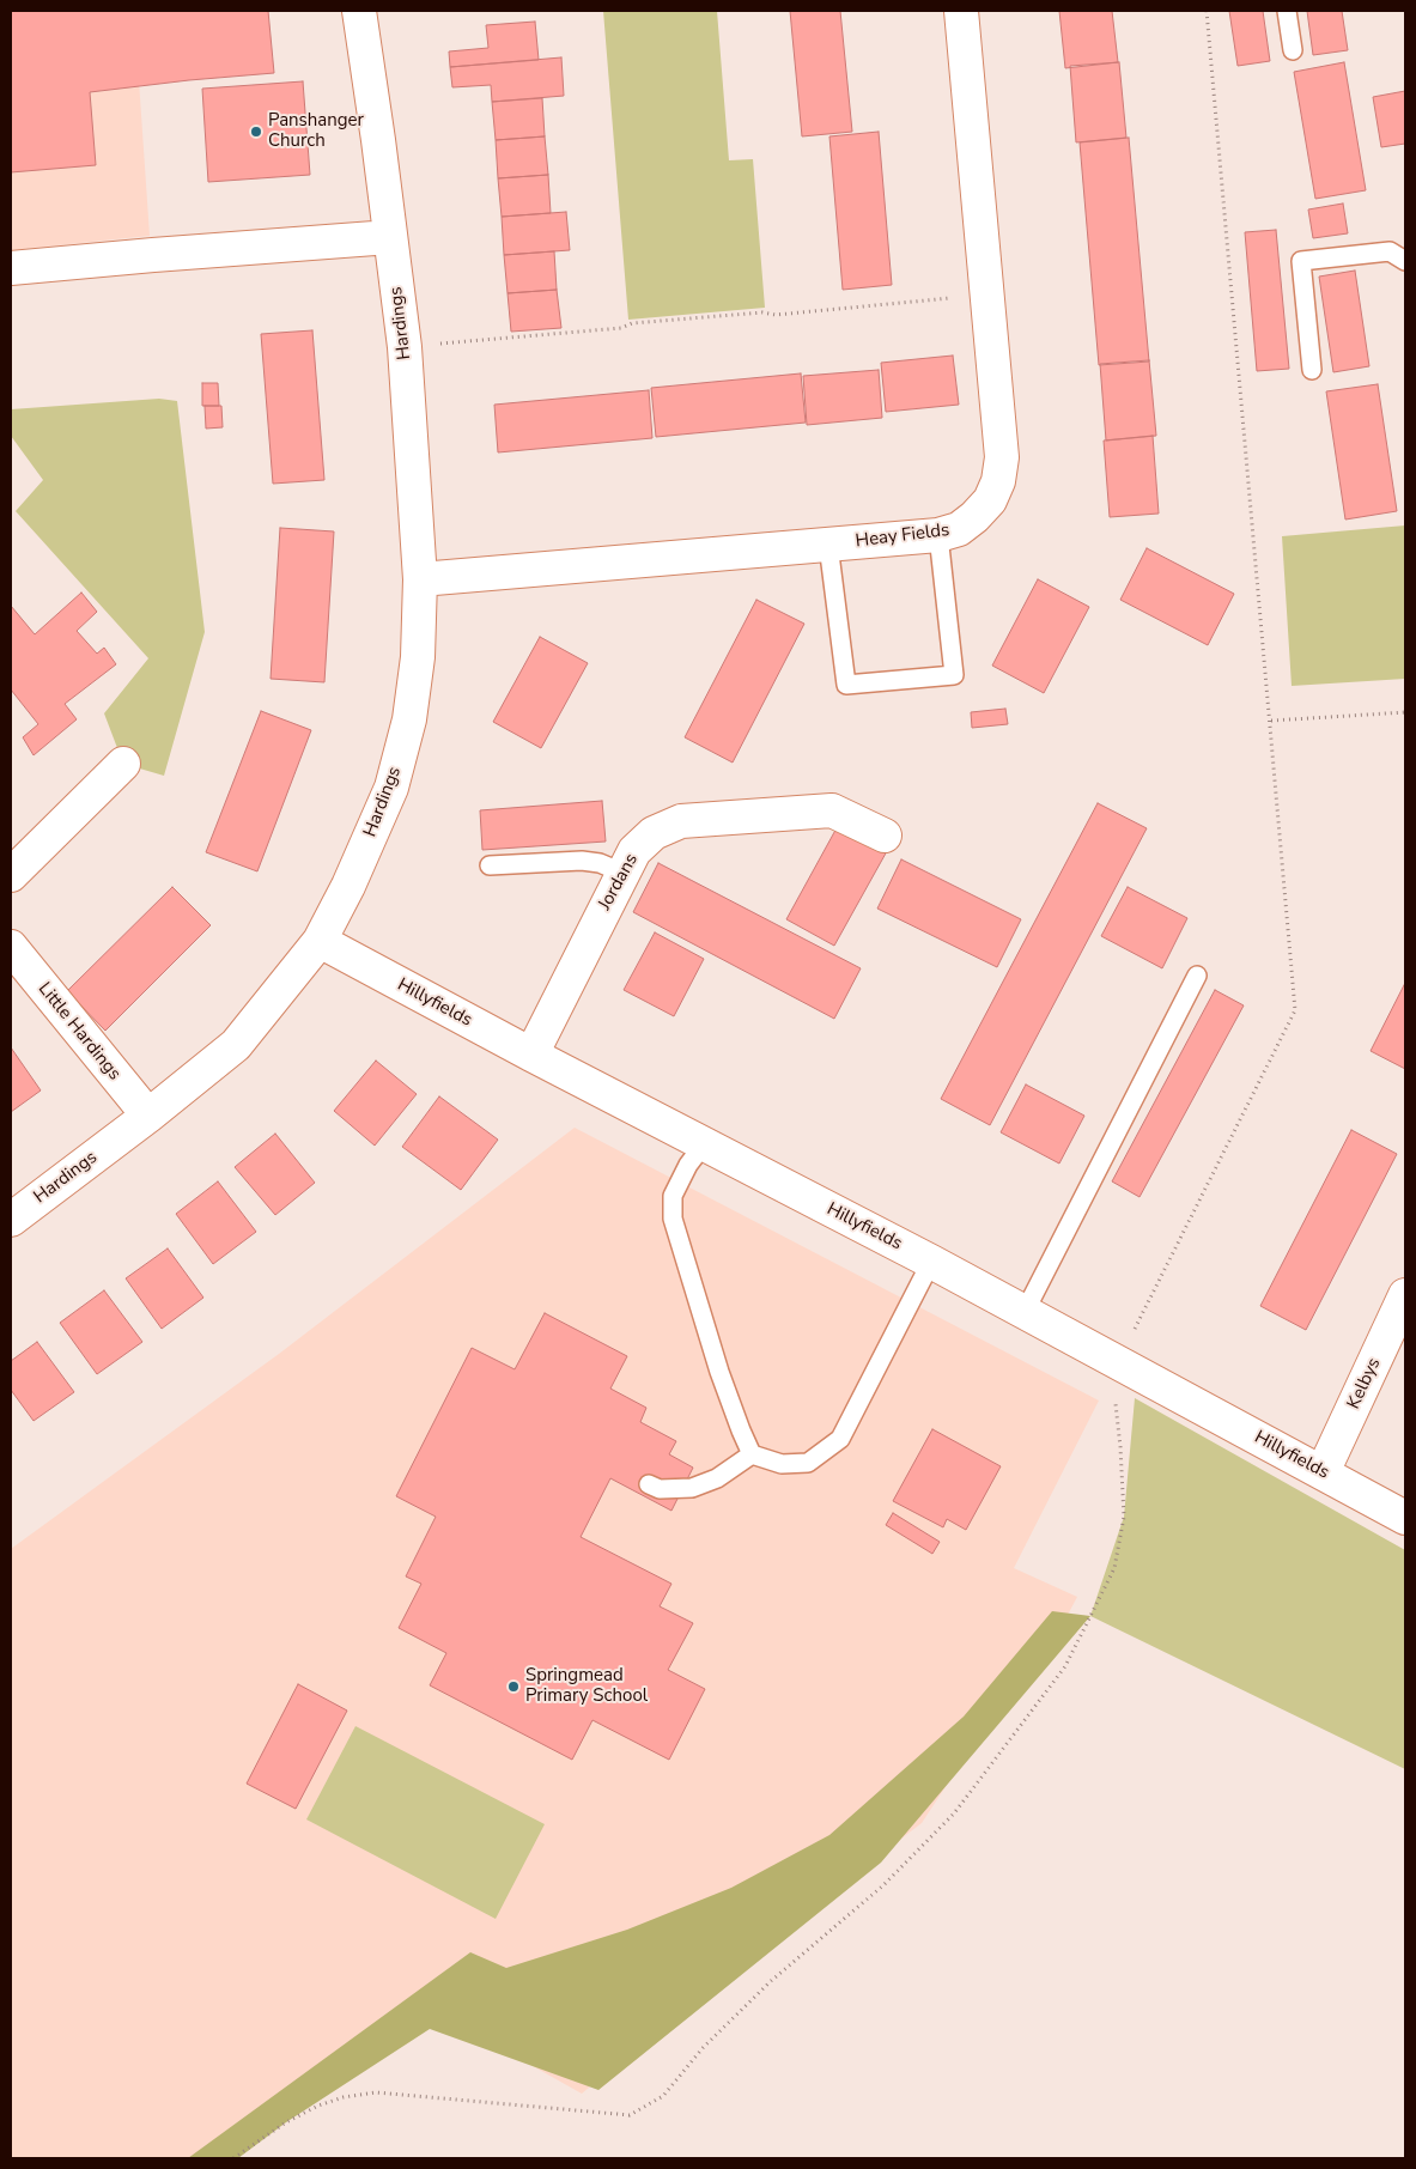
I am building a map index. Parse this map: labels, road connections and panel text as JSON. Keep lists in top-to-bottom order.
{
  "streets": {
    "street": [
      "Hardings",
      "Heay Fields",
      "Jordans",
      "Hillyfields",
      "Little Hardings",
      "Kelbys"
    ]
  },
  "crossings": [
    ["Hardings", "Heay Fields"],
    ["Hardings", "Hillyfields"],
    ["Hardings", "Little Hardings"],
    ["Jordans", "Hillyfields"],
    ["Hillyfields", "Kelbys"]
  ],
  "places": ["Panshanger Church", "Springmead Primary School"]
}
